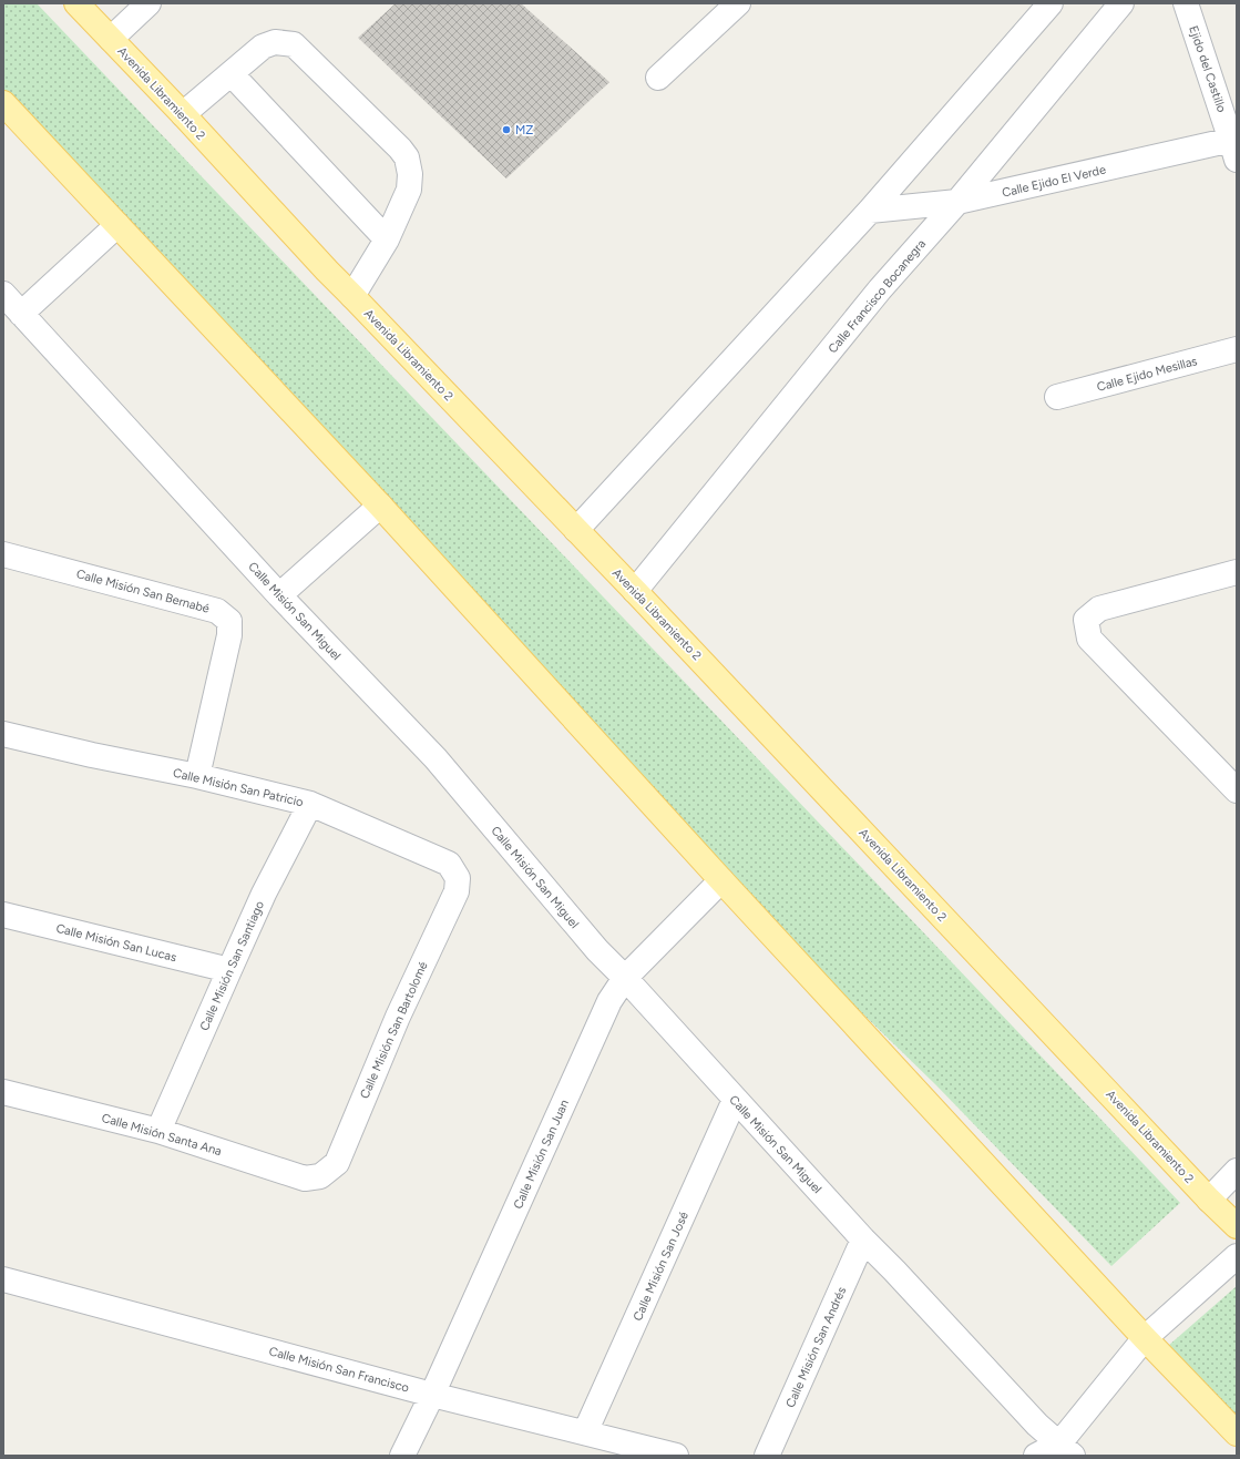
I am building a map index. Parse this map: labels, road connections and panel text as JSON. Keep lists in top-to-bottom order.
{
  "streets": {
    "main road": ["Avenida Libramiento 2"],
    "street": [
      "Ejido del Castillo",
      "Calle Ejido El Verde",
      "Calle Francisco Bocanegra",
      "Calle Ejido Mesillas",
      "Calle Misión San Bernabé",
      "Calle Misión San Miguel",
      "Calle Misión San Patricio",
      "Calle Misión San Lucas",
      "Calle Misión San Santiago",
      "Calle Misión San Bartolomé",
      "Calle Misión Santa Ana",
      "Calle Misión San Juan",
      "Calle Misión San José",
      "Calle Misión San Andrés",
      "Calle Misión San Francisco"
    ]
  },
  "crossings": [
    ["Ejido del Castillo", "Calle Ejido El Verde"],
    ["Avenida Libramiento 2", "Calle Francisco Bocanegra"],
    ["Calle Ejido El Verde", "Calle Francisco Bocanegra"],
    ["Calle Misión San Bernabé", "Calle Misión San Patricio"],
    ["Calle Misión San Miguel", "Calle Misión San Juan"],
    ["Calle Misión San Miguel", "Calle Misión San José"],
    ["Calle Misión San Miguel", "Calle Misión San Andrés"],
    ["Calle Misión San Patricio", "Calle Misión San Santiago"],
    ["Calle Misión San Patricio", "Calle Misión San Bartolomé"],
    ["Calle Misión San Lucas", "Calle Misión San Santiago"],
    ["Calle Misión San Santiago", "Calle Misión Santa Ana"],
    ["Calle Misión San Bartolomé", "Calle Misión Santa Ana"],
    ["Calle Misión San Juan", "Calle Misión San Francisco"],
    ["Calle Misión San José", "Calle Misión San Francisco"]
  ],
  "places": ["MZ"]
}
